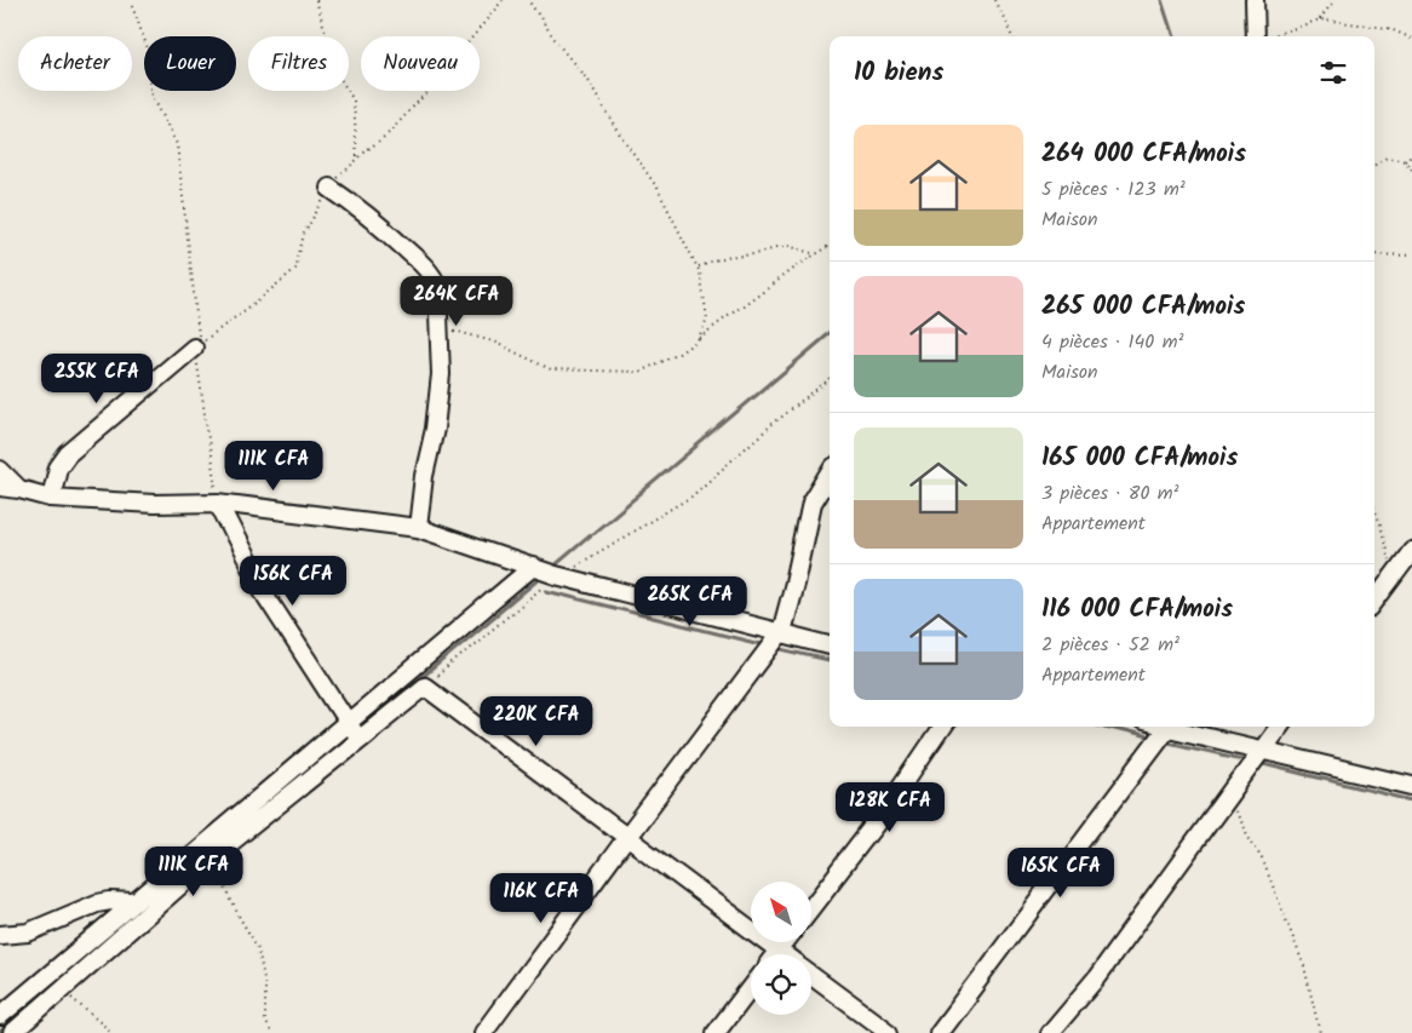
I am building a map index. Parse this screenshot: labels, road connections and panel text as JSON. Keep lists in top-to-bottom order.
{
  "north": "top left",
  "page": {
    "chip": [
      "Acheter",
      "Louer",
      "Filtres",
      "Nouveau"
    ],
    "heading": "10 biens",
    "list": [
      {
        "name": "264 000 CFA/mois",
        "note": "5 pièces · 123 m² · Maison"
      },
      {
        "name": "265 000 CFA/mois",
        "note": "4 pièces · 140 m² · Maison"
      },
      {
        "name": "165 000 CFA/mois",
        "note": "3 pièces · 80 m² · Appartement"
      },
      {
        "name": "116 000 CFA/mois",
        "note": "2 pièces · 52 m² · Appartement"
      }
    ],
    "price": [
      "264K CFA",
      "255K CFA",
      "111K CFA",
      "156K CFA",
      "265K CFA",
      "220K CFA",
      "128K CFA",
      "111K CFA",
      "165K CFA",
      "116K CFA"
    ]
  }
}
